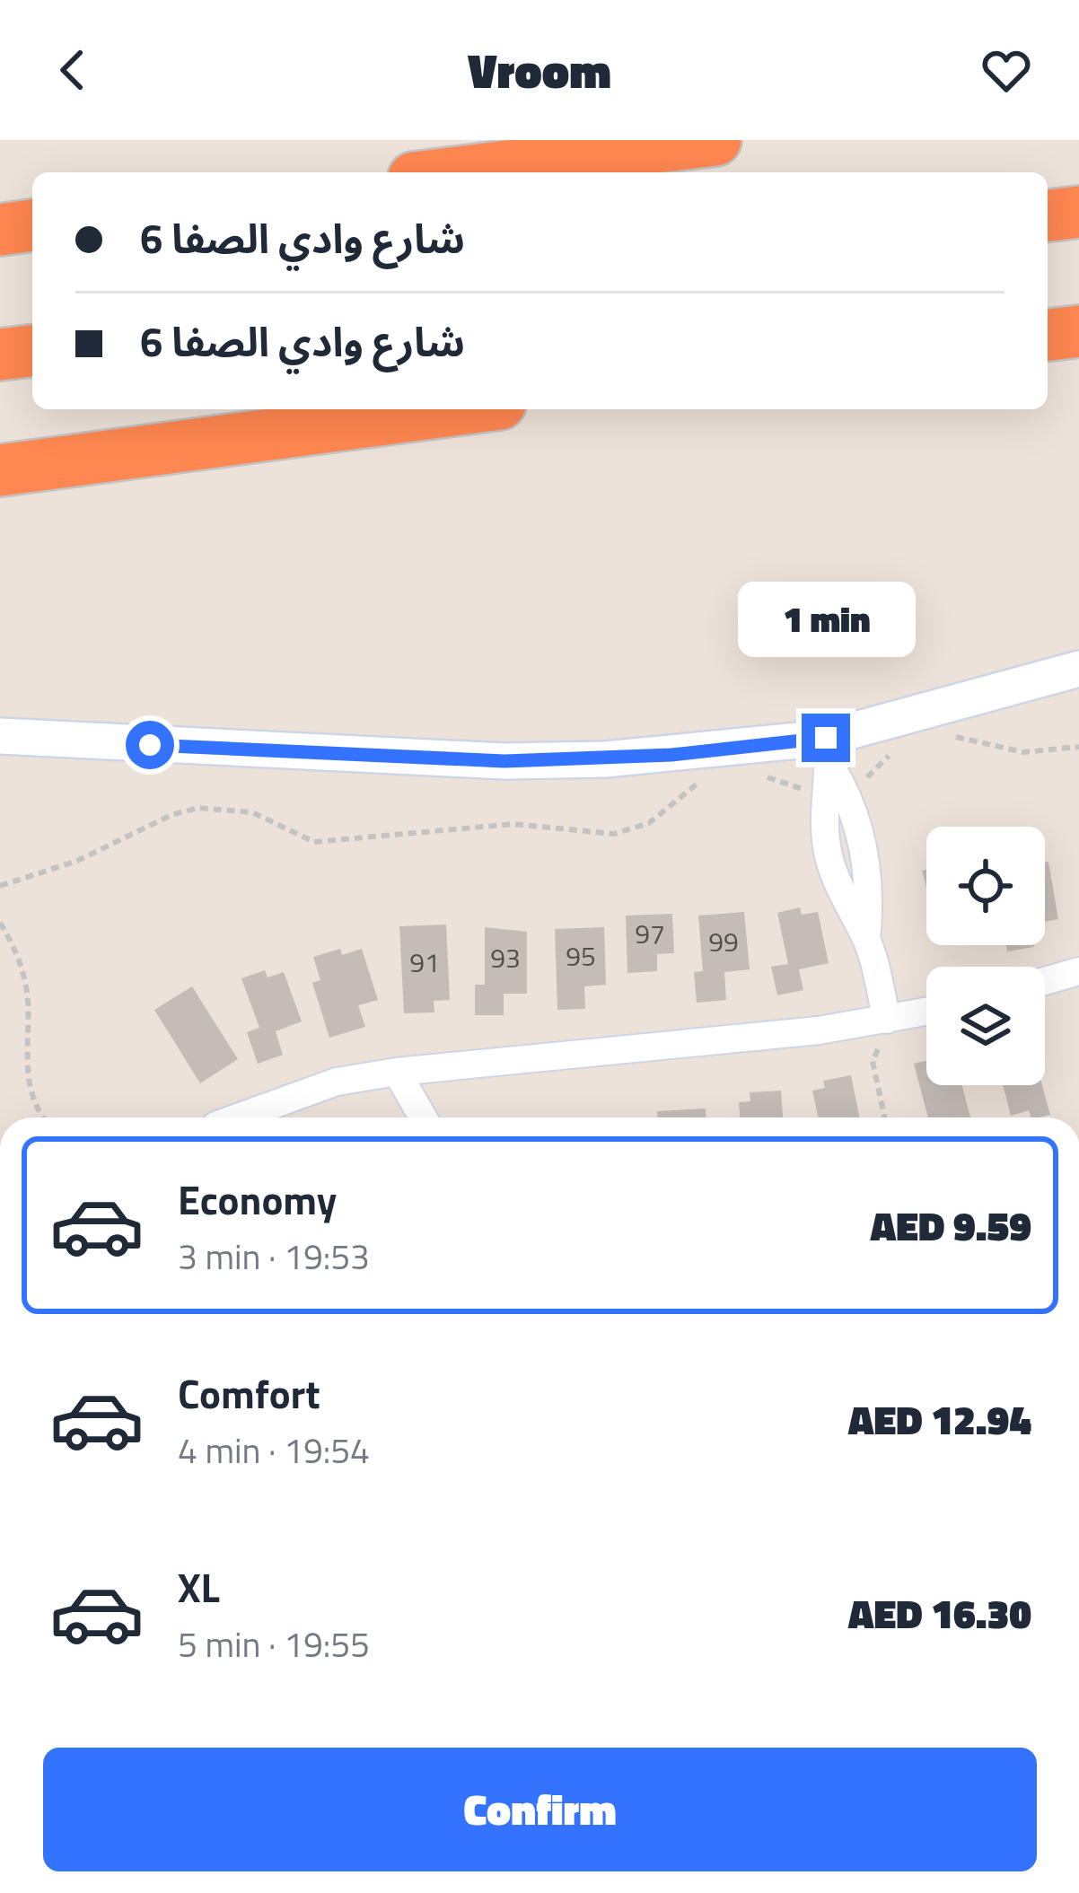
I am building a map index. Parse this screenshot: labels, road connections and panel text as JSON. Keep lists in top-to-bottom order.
{
  "house_numbers": [
    "97",
    "99",
    "95",
    "93",
    "91"
  ],
  "page": {
    "header": "Vroom",
    "banner": ["شارع وادي الصفا 6", "شارع وادي الصفا 6"],
    "bubble": "1 min",
    "list": [
      {
        "name": "Economy",
        "note": "3 min · 19:53",
        "value": "AED 9.59"
      },
      {
        "name": "Comfort",
        "note": "4 min · 19:54",
        "value": "AED 12.94"
      },
      {
        "name": "XL",
        "note": "5 min · 19:55",
        "value": "AED 16.30"
      }
    ],
    "buttons": "Confirm"
  }
}
